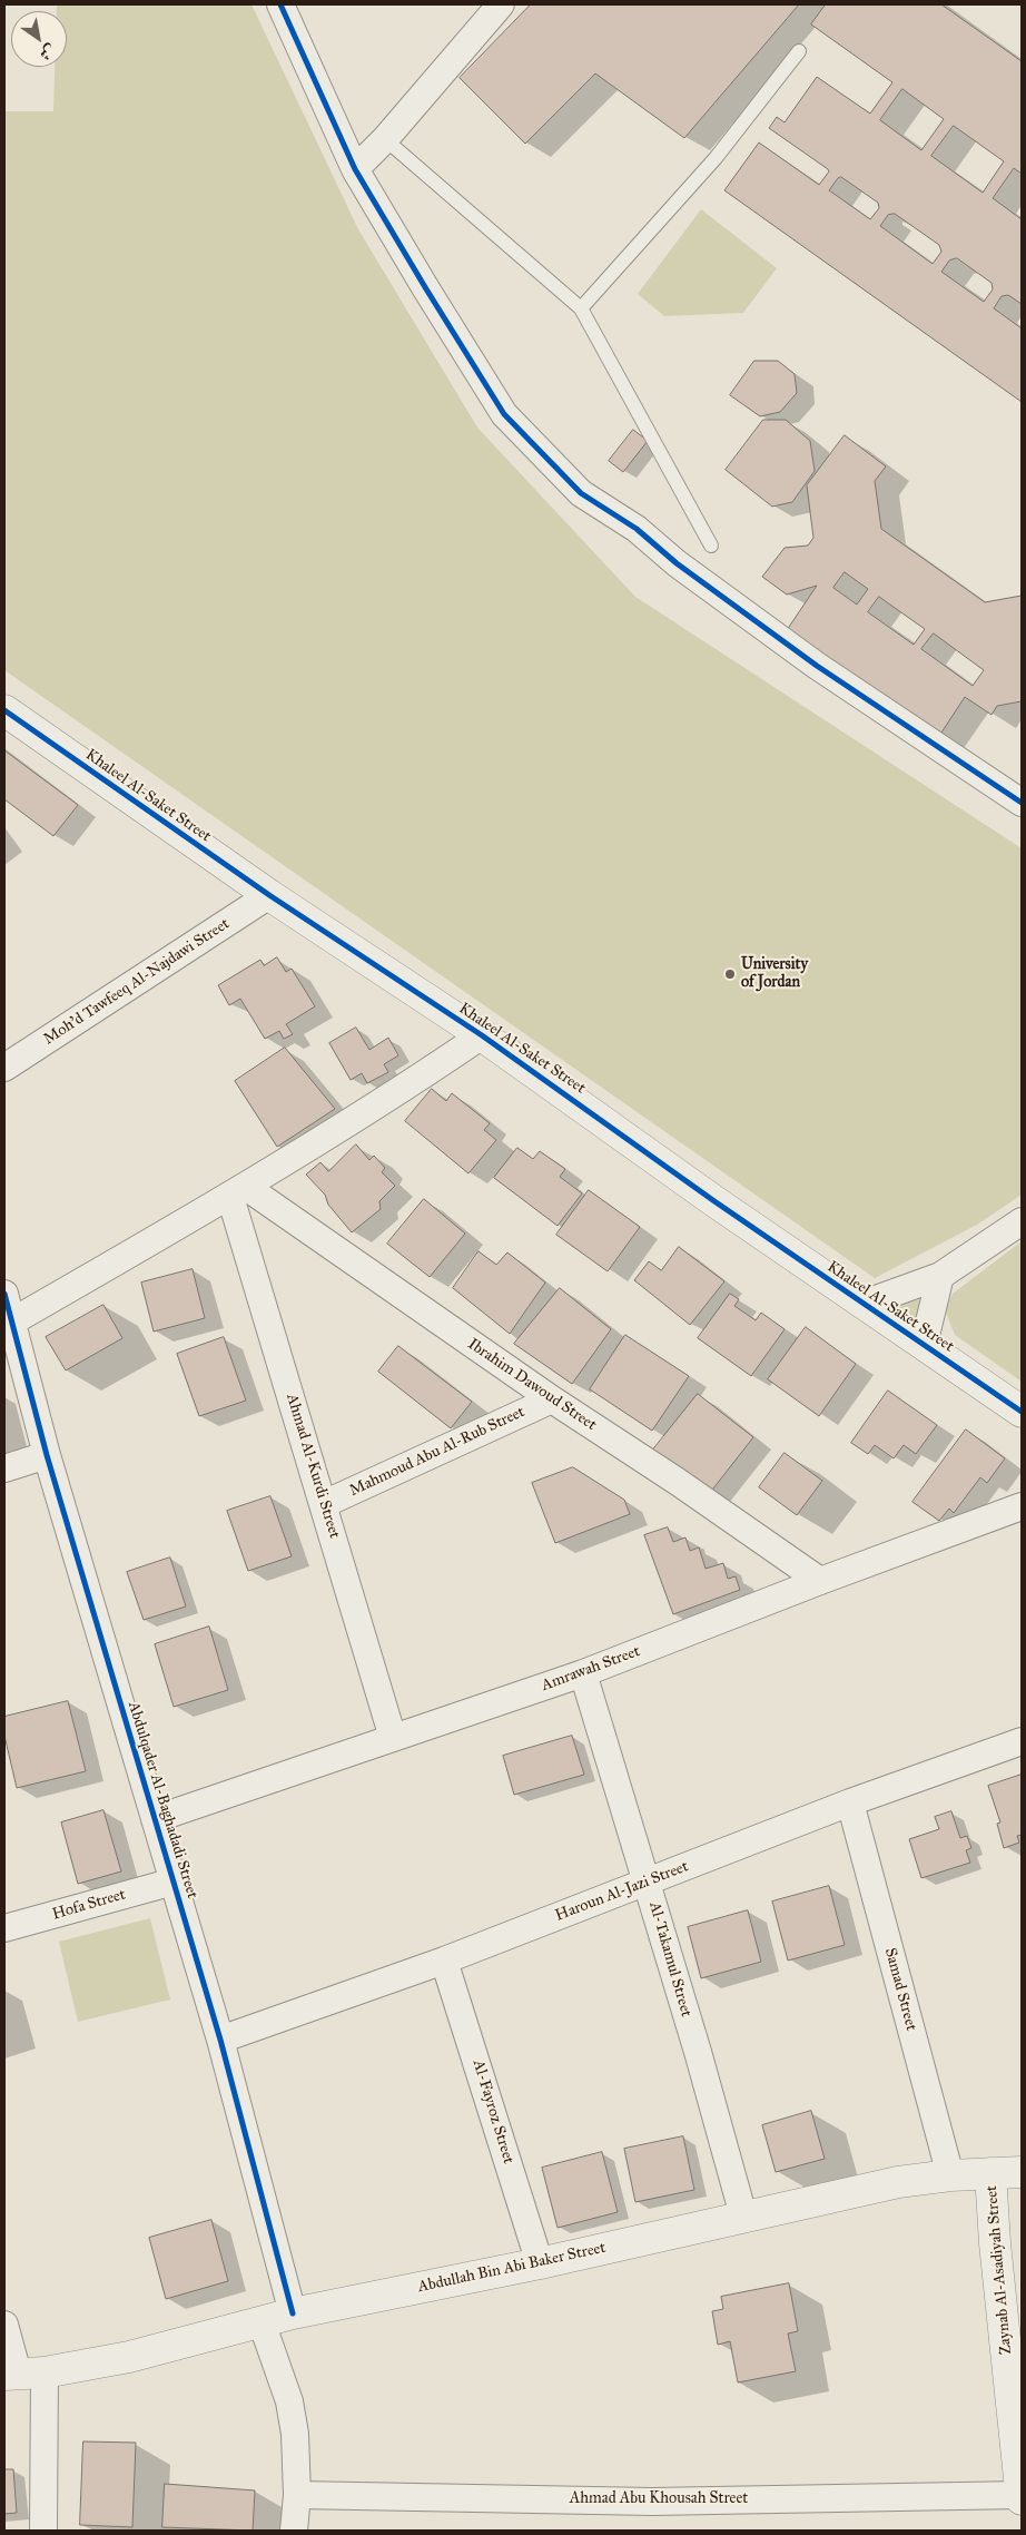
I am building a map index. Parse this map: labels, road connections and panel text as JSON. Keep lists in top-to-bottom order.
{
  "streets": {
    "street": [
      "Khaleel Al-Saket Street",
      "Moh’d Tawfeeq Al-Najdawi Street",
      "Ibrahim Dawoud Street",
      "Mahmoud Abu Al-Rub Street",
      "Ahmad Al-Kurdi Street",
      "Amrawah Street",
      "Abdulqader Al-Baghadadi Street",
      "Haroun Al-Jazi Street",
      "Hofa Street",
      "Al-Takamul Street",
      "Samad Street",
      "Al-Fayroz Street",
      "Abdullah Bin Abi Baker Street",
      "Zaynab Al-Asadiyah Street",
      "Ahmad Abu Khousah Street"
    ]
  },
  "crossings": [
    ["Khaleel Al-Saket Street", "Moh’d Tawfeeq Al-Najdawi Street"],
    ["Ibrahim Dawoud Street", "Mahmoud Abu Al-Rub Street"],
    ["Ibrahim Dawoud Street", "Ahmad Al-Kurdi Street"],
    ["Ibrahim Dawoud Street", "Amrawah Street"],
    ["Mahmoud Abu Al-Rub Street", "Ahmad Al-Kurdi Street"],
    ["Ahmad Al-Kurdi Street", "Amrawah Street"],
    ["Amrawah Street", "Abdulqader Al-Baghadadi Street"],
    ["Amrawah Street", "Al-Takamul Street"],
    ["Abdulqader Al-Baghadadi Street", "Haroun Al-Jazi Street"],
    ["Abdulqader Al-Baghadadi Street", "Hofa Street"],
    ["Abdulqader Al-Baghadadi Street", "Abdullah Bin Abi Baker Street"],
    ["Haroun Al-Jazi Street", "Al-Takamul Street"],
    ["Haroun Al-Jazi Street", "Samad Street"],
    ["Haroun Al-Jazi Street", "Al-Fayroz Street"],
    ["Al-Takamul Street", "Abdullah Bin Abi Baker Street"],
    ["Samad Street", "Abdullah Bin Abi Baker Street"],
    ["Al-Fayroz Street", "Abdullah Bin Abi Baker Street"],
    ["Abdullah Bin Abi Baker Street", "Zaynab Al-Asadiyah Street"],
    ["Zaynab Al-Asadiyah Street", "Ahmad Abu Khousah Street"]
  ],
  "places": ["University of Jordan"],
  "north": "bottom right"
}
